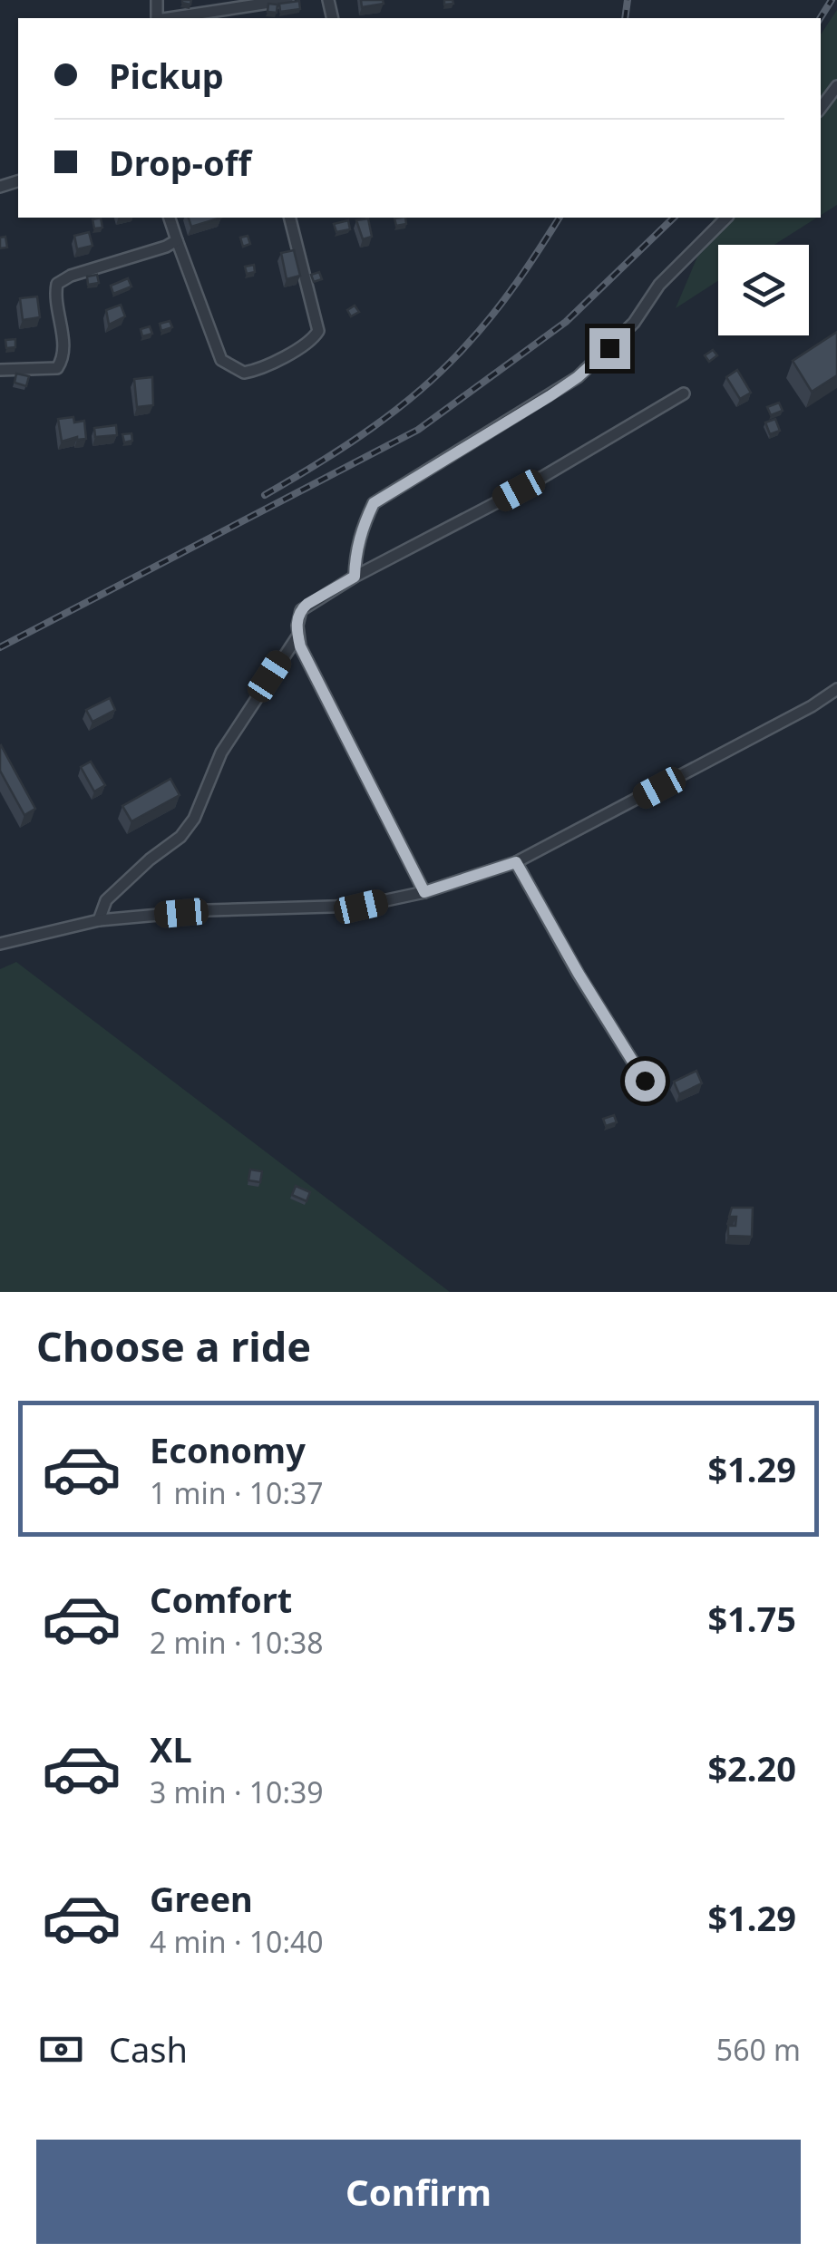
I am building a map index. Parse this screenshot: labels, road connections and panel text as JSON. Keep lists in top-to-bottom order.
{
  "page": {
    "banner": ["Pickup", "Drop-off"],
    "heading": "Choose a ride",
    "list": [
      {
        "name": "Economy",
        "note": "1 min · 10:37",
        "value": "$1.29"
      },
      {
        "name": "Comfort",
        "note": "2 min · 10:38",
        "value": "$1.75"
      },
      {
        "name": "XL",
        "note": "3 min · 10:39",
        "value": "$2.20"
      },
      {
        "name": "Green",
        "note": "4 min · 10:40",
        "value": "$1.29"
      }
    ],
    "pay": ["Cash", "560 m"],
    "buttons": "Confirm"
  }
}
